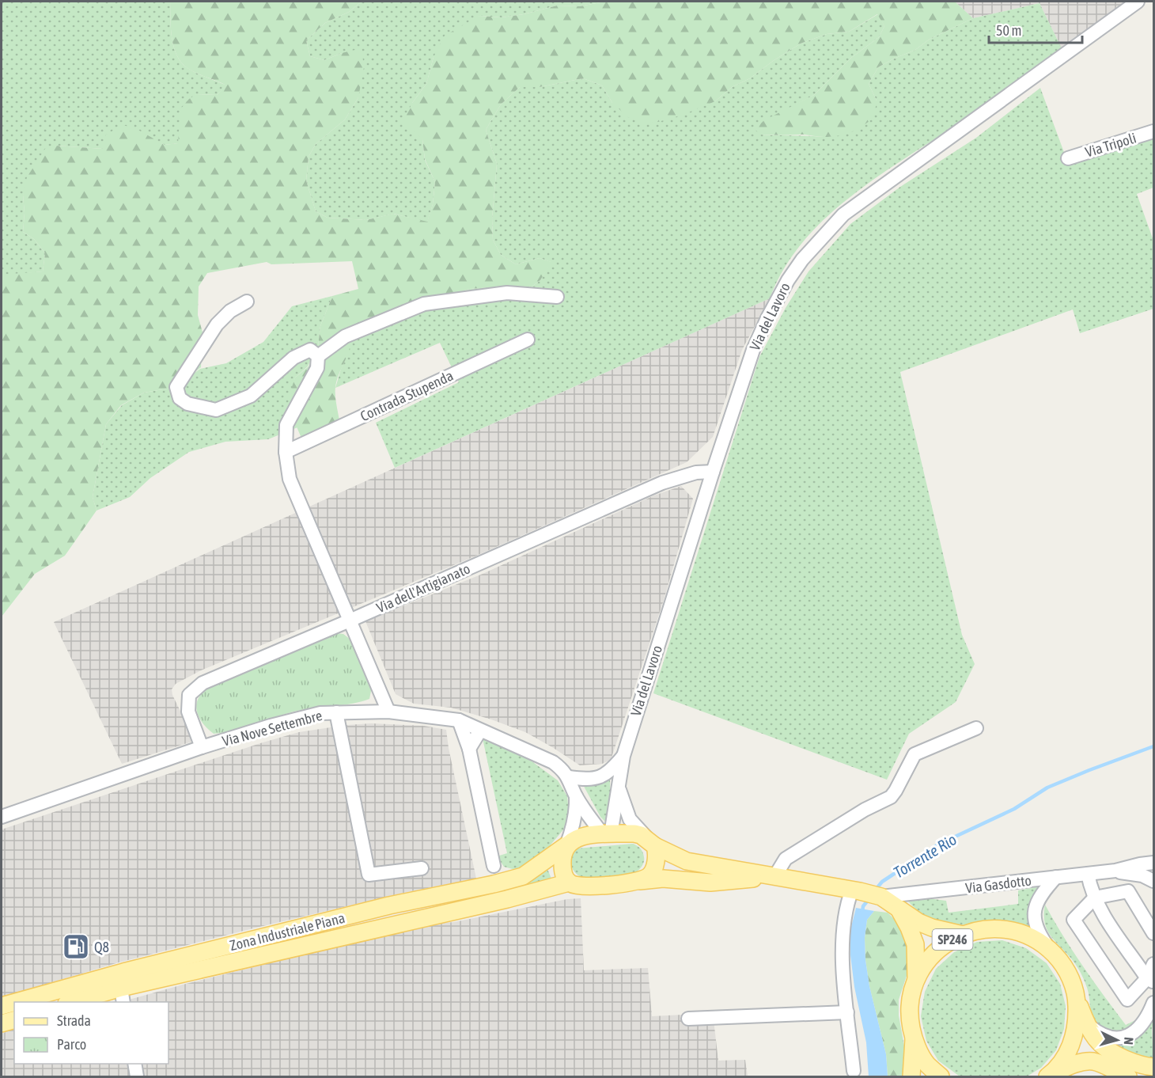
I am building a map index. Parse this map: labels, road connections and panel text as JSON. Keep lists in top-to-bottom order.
{
  "streets": {
    "main road": ["Zona Industriale Piana", "SP246"],
    "street": [
      "Via Tripoli",
      "Via del Lavoro",
      "Contrada Stupenda",
      "Via dell'Artigianato",
      "Via Nove Settembre",
      "Via Gasdotto"
    ]
  },
  "crossings": [
    ["Via del Lavoro", "Via dell'Artigianato"],
    ["Via del Lavoro", "Via Nove Settembre"],
    ["Via del Lavoro", "Zona Industriale Piana"],
    ["Via dell'Artigianato", "Via Nove Settembre"],
    ["Via Nove Settembre", "Zona Industriale Piana"]
  ],
  "water": ["Torrente Rio"],
  "places": {
    "fuel station": ["Q8"]
  },
  "legend": ["Strada", "Parco"],
  "scale_bar": "50 m",
  "north": "right"
}
